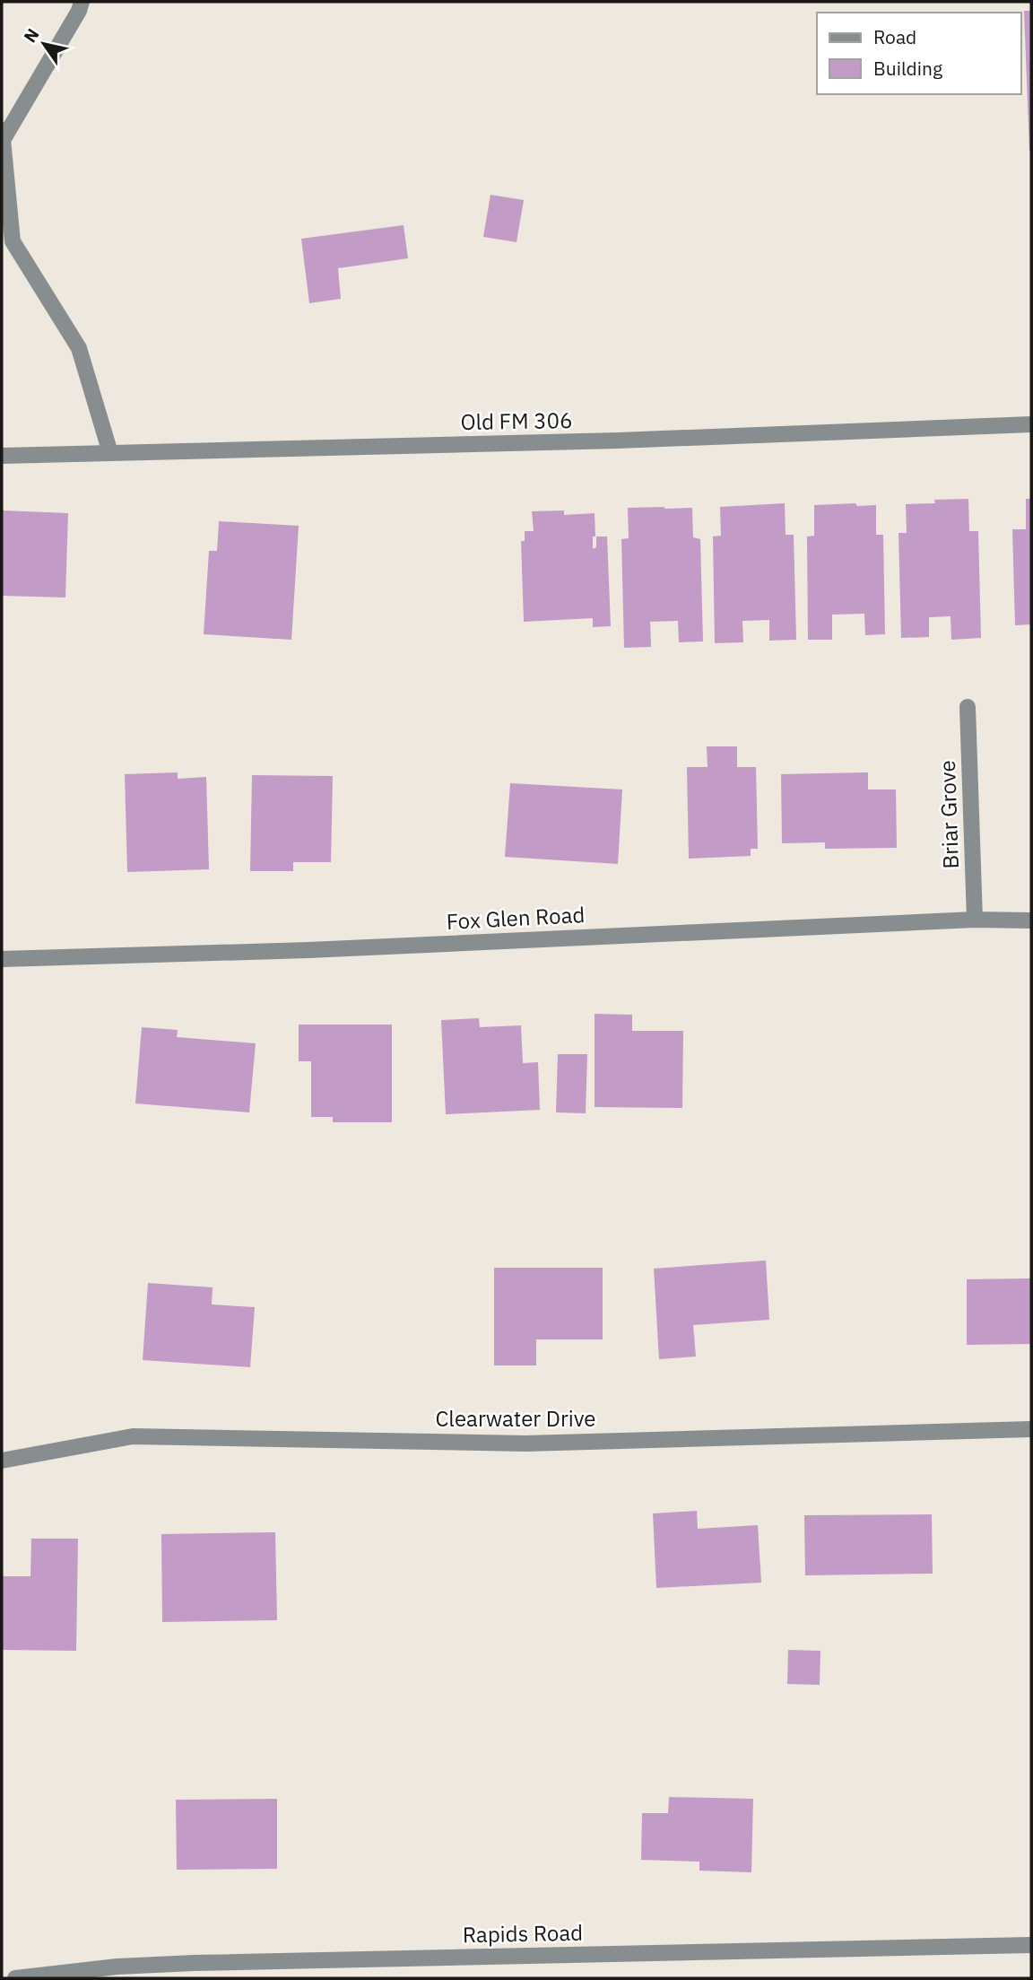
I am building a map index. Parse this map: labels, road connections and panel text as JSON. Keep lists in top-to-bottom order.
{
  "streets": {
    "street": [
      "Old FM 306",
      "Briar Grove",
      "Fox Glen Road",
      "Clearwater Drive",
      "Rapids Road"
    ]
  },
  "crossings": [
    ["Briar Grove", "Fox Glen Road"]
  ],
  "legend": ["Road", "Building"],
  "north": "top left"
}
